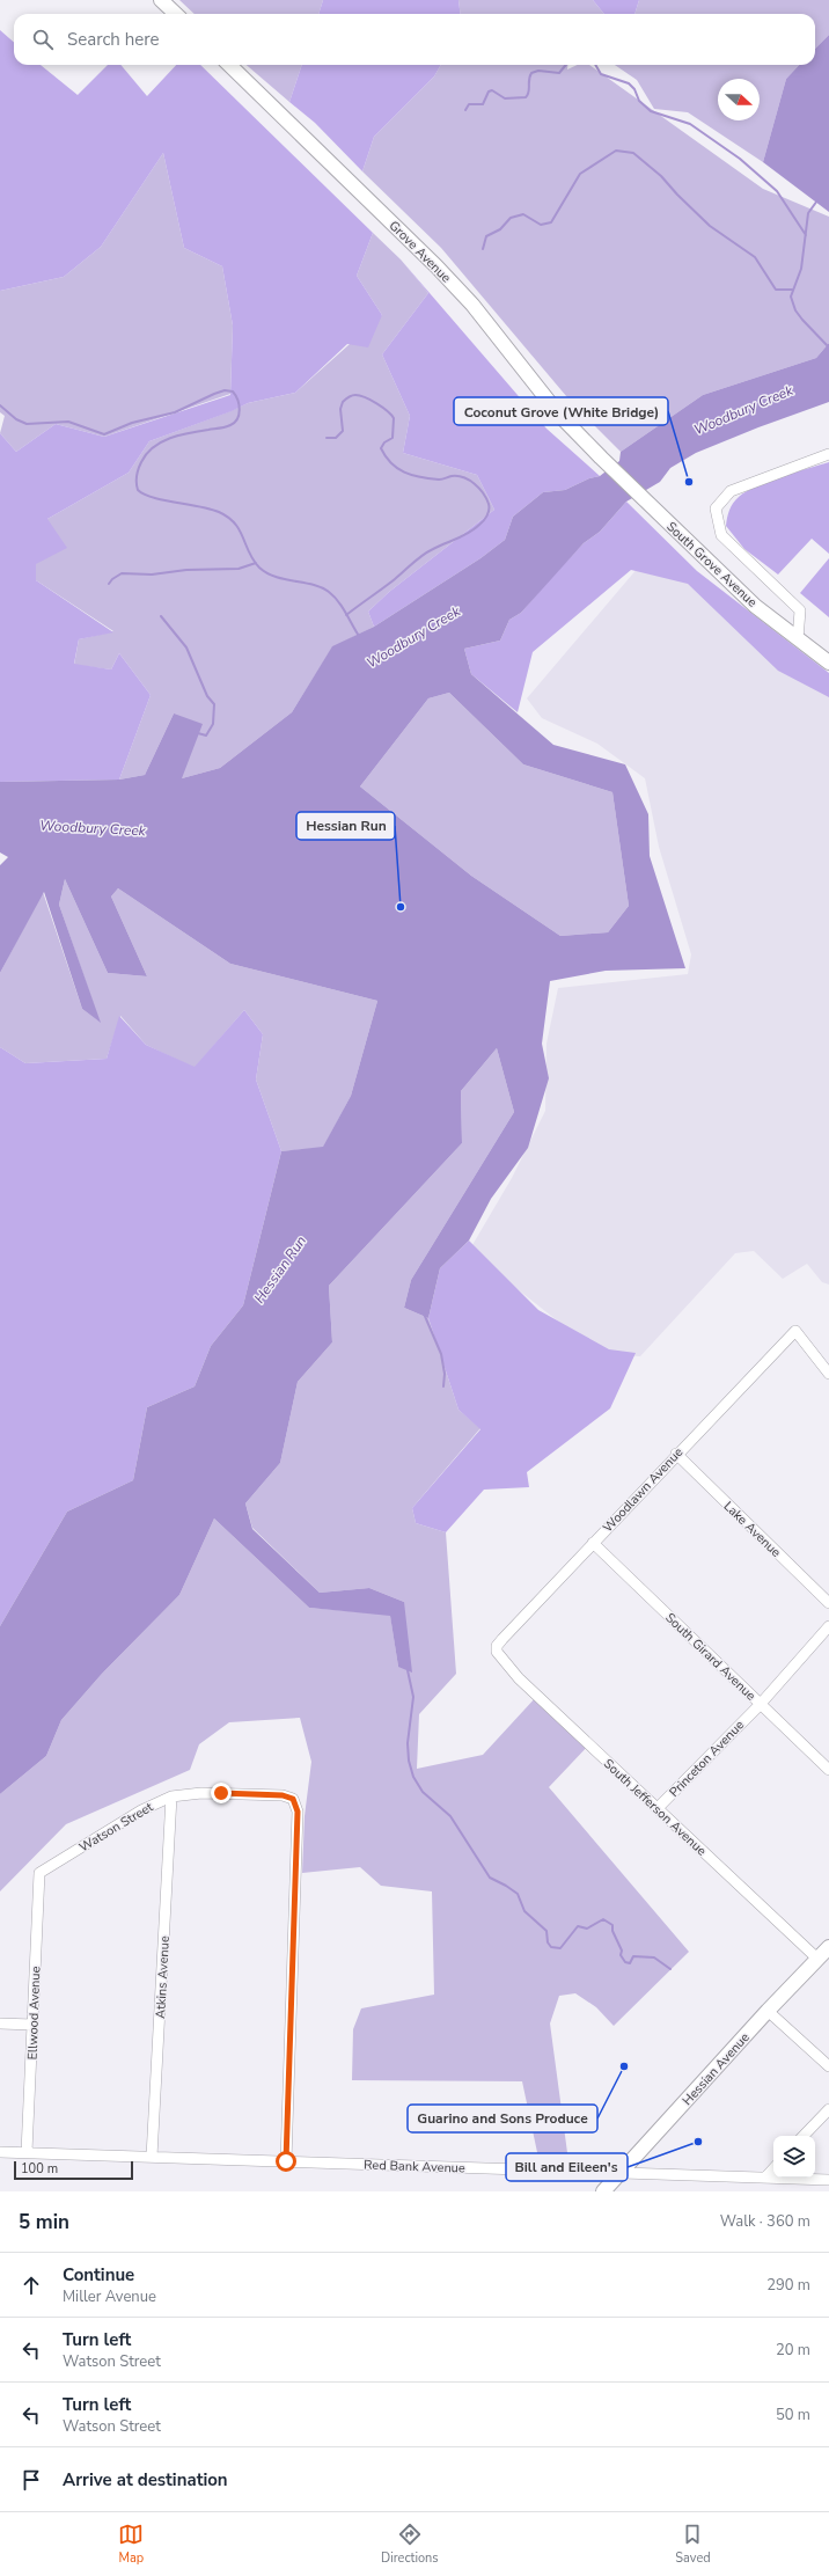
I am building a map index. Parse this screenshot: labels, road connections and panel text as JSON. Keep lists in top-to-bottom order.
{
  "streets": {
    "main road": ["Grove Avenue", "South Grove Avenue", "Hessian Avenue"],
    "street": [
      "Woodlawn Avenue",
      "Lake Avenue",
      "South Girard Avenue",
      "Princeton Avenue",
      "South Jefferson Avenue",
      "Watson Street",
      "Atkins Avenue",
      "Ellwood Avenue",
      "Red Bank Avenue"
    ]
  },
  "crossings": [
    ["Grove Avenue", "South Grove Avenue"],
    ["Woodlawn Avenue", "Lake Avenue"],
    ["Woodlawn Avenue", "South Girard Avenue"],
    ["Woodlawn Avenue", "South Jefferson Avenue"],
    ["South Girard Avenue", "Princeton Avenue"],
    ["Princeton Avenue", "South Jefferson Avenue"],
    ["South Jefferson Avenue", "Hessian Avenue"],
    ["Watson Street", "Atkins Avenue"],
    ["Watson Street", "Ellwood Avenue"],
    ["Watson Street", "Red Bank Avenue"],
    ["Atkins Avenue", "Red Bank Avenue"],
    ["Ellwood Avenue", "Red Bank Avenue"],
    ["Hessian Avenue", "Red Bank Avenue"]
  ],
  "water": ["Woodbury Creek", "Hessian Run"],
  "places": [
    "Coconut Grove (White Bridge)",
    "Hessian Run",
    "Guarino and Sons Produce",
    "Bill and Eileen's"
  ],
  "scale_bar": "100 m",
  "north": "right",
  "page": {
    "search": "Search here",
    "scale": "100 m",
    "heading": ["5 min", "Walk · 360 m"],
    "list": [
      ["Continue", "Miller Avenue", "290 m"],
      ["Turn left", "Watson Street", "20 m"],
      ["Turn left", "Watson Street", "50 m"],
      "Arrive at destination"
    ],
    "nav": ["Map", "Directions", "Saved"]
  }
}
